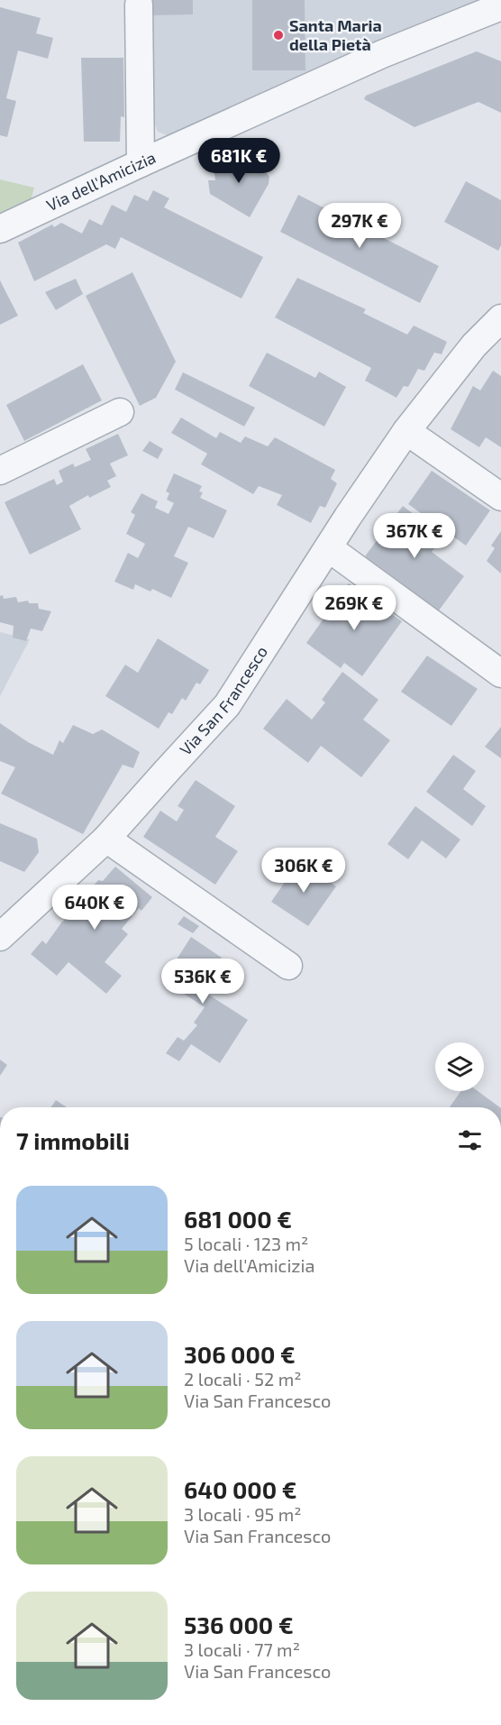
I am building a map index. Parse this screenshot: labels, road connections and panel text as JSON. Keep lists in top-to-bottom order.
{
  "streets": {
    "street": ["Via dell'Amicizia", "Via San Francesco"]
  },
  "places": ["Santa Maria della Pietà"],
  "page": {
    "price": [
      "681K €",
      "297K €",
      "367K €",
      "269K €",
      "306K €",
      "640K €",
      "536K €"
    ],
    "heading": "7 immobili",
    "list": [
      {
        "name": "681 000 €",
        "note": "5 locali · 123 m² · Via dell'Amicizia"
      },
      {
        "name": "306 000 €",
        "note": "2 locali · 52 m² · Via San Francesco"
      },
      {
        "name": "640 000 €",
        "note": "3 locali · 95 m² · Via San Francesco"
      },
      {
        "name": "536 000 €",
        "note": "3 locali · 77 m² · Via San Francesco"
      }
    ]
  }
}
